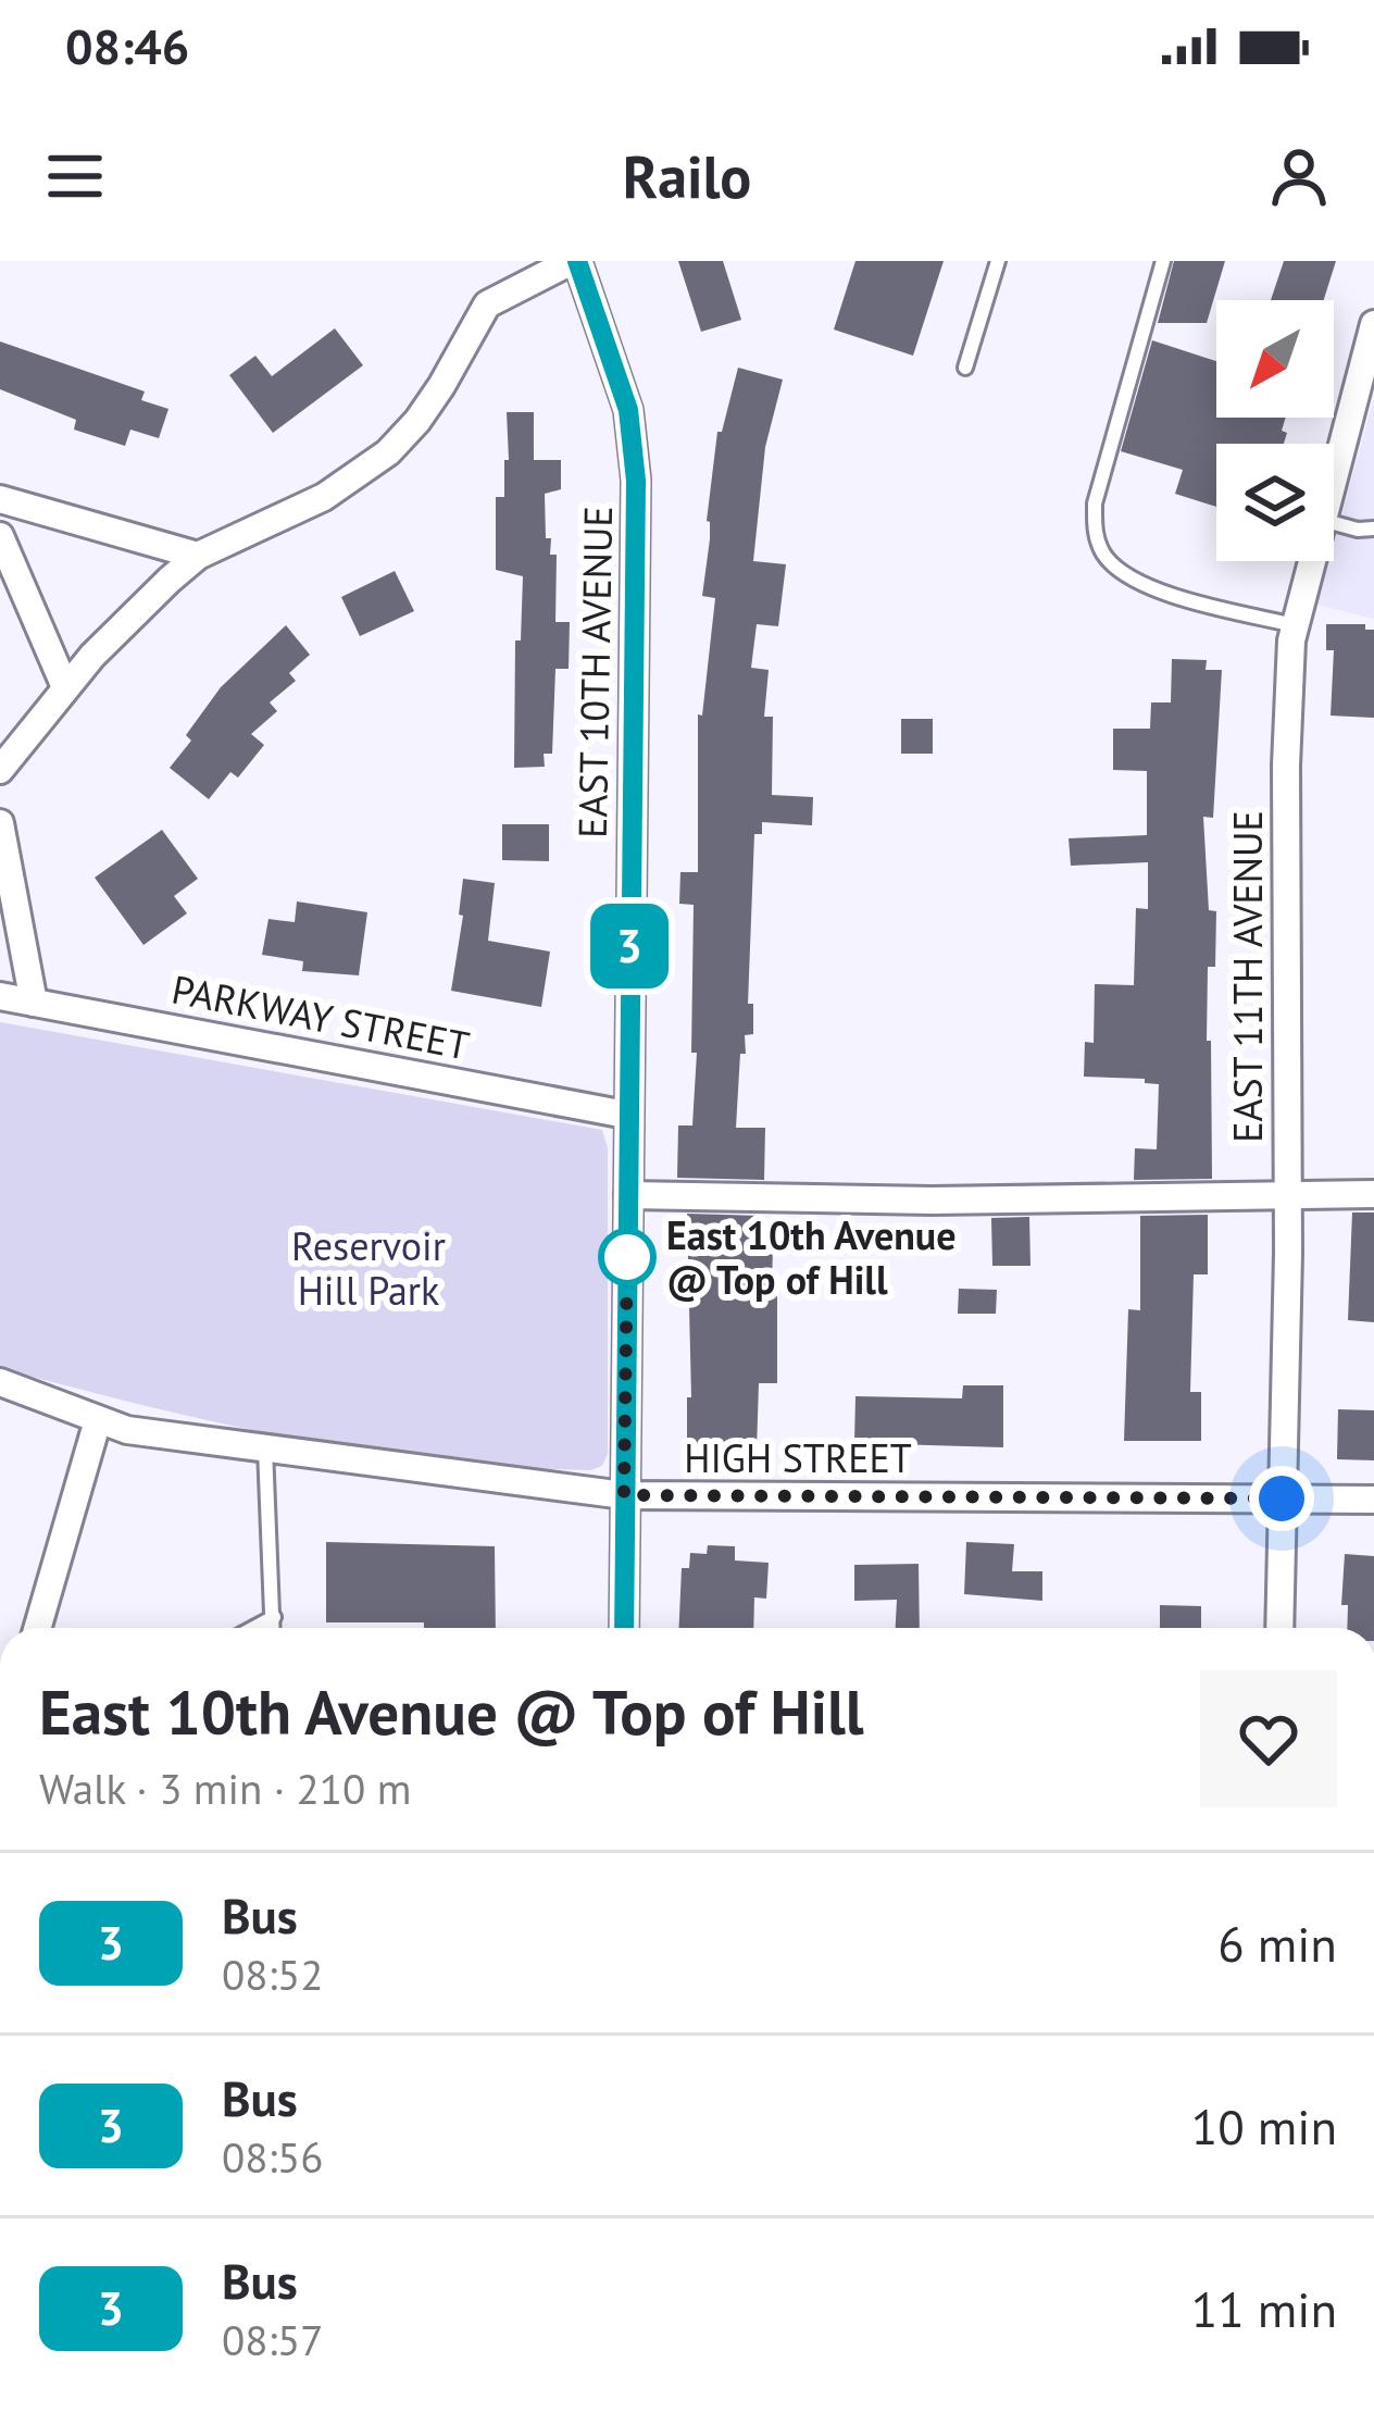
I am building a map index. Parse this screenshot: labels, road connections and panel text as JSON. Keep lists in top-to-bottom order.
{
  "streets": {
    "street": [
      "EAST 10TH AVENUE",
      "EAST 11TH AVENUE",
      "PARKWAY STREET",
      "HIGH STREET"
    ]
  },
  "crossings": [
    ["EAST 10TH AVENUE", "PARKWAY STREET"],
    ["EAST 10TH AVENUE", "HIGH STREET"],
    ["EAST 11TH AVENUE", "HIGH STREET"]
  ],
  "parks": ["Reservoir Hill Park"],
  "places": ["East 10th Avenue @ Top of Hill"],
  "lines": ["bus line 3"],
  "north": "bottom left",
  "page": {
    "status": "08:46",
    "header": "Railo",
    "on_map": "3",
    "heading": ["East 10th Avenue @ Top of Hill", "Walk · 3 min · 210 m"],
    "list": [
      {
        "mark": "3",
        "name": "Bus",
        "note": "08:52",
        "value": "6 min"
      },
      {
        "mark": "3",
        "name": "Bus",
        "note": "08:56",
        "value": "10 min"
      },
      {
        "mark": "3",
        "name": "Bus",
        "note": "08:57",
        "value": "11 min"
      }
    ]
  }
}
